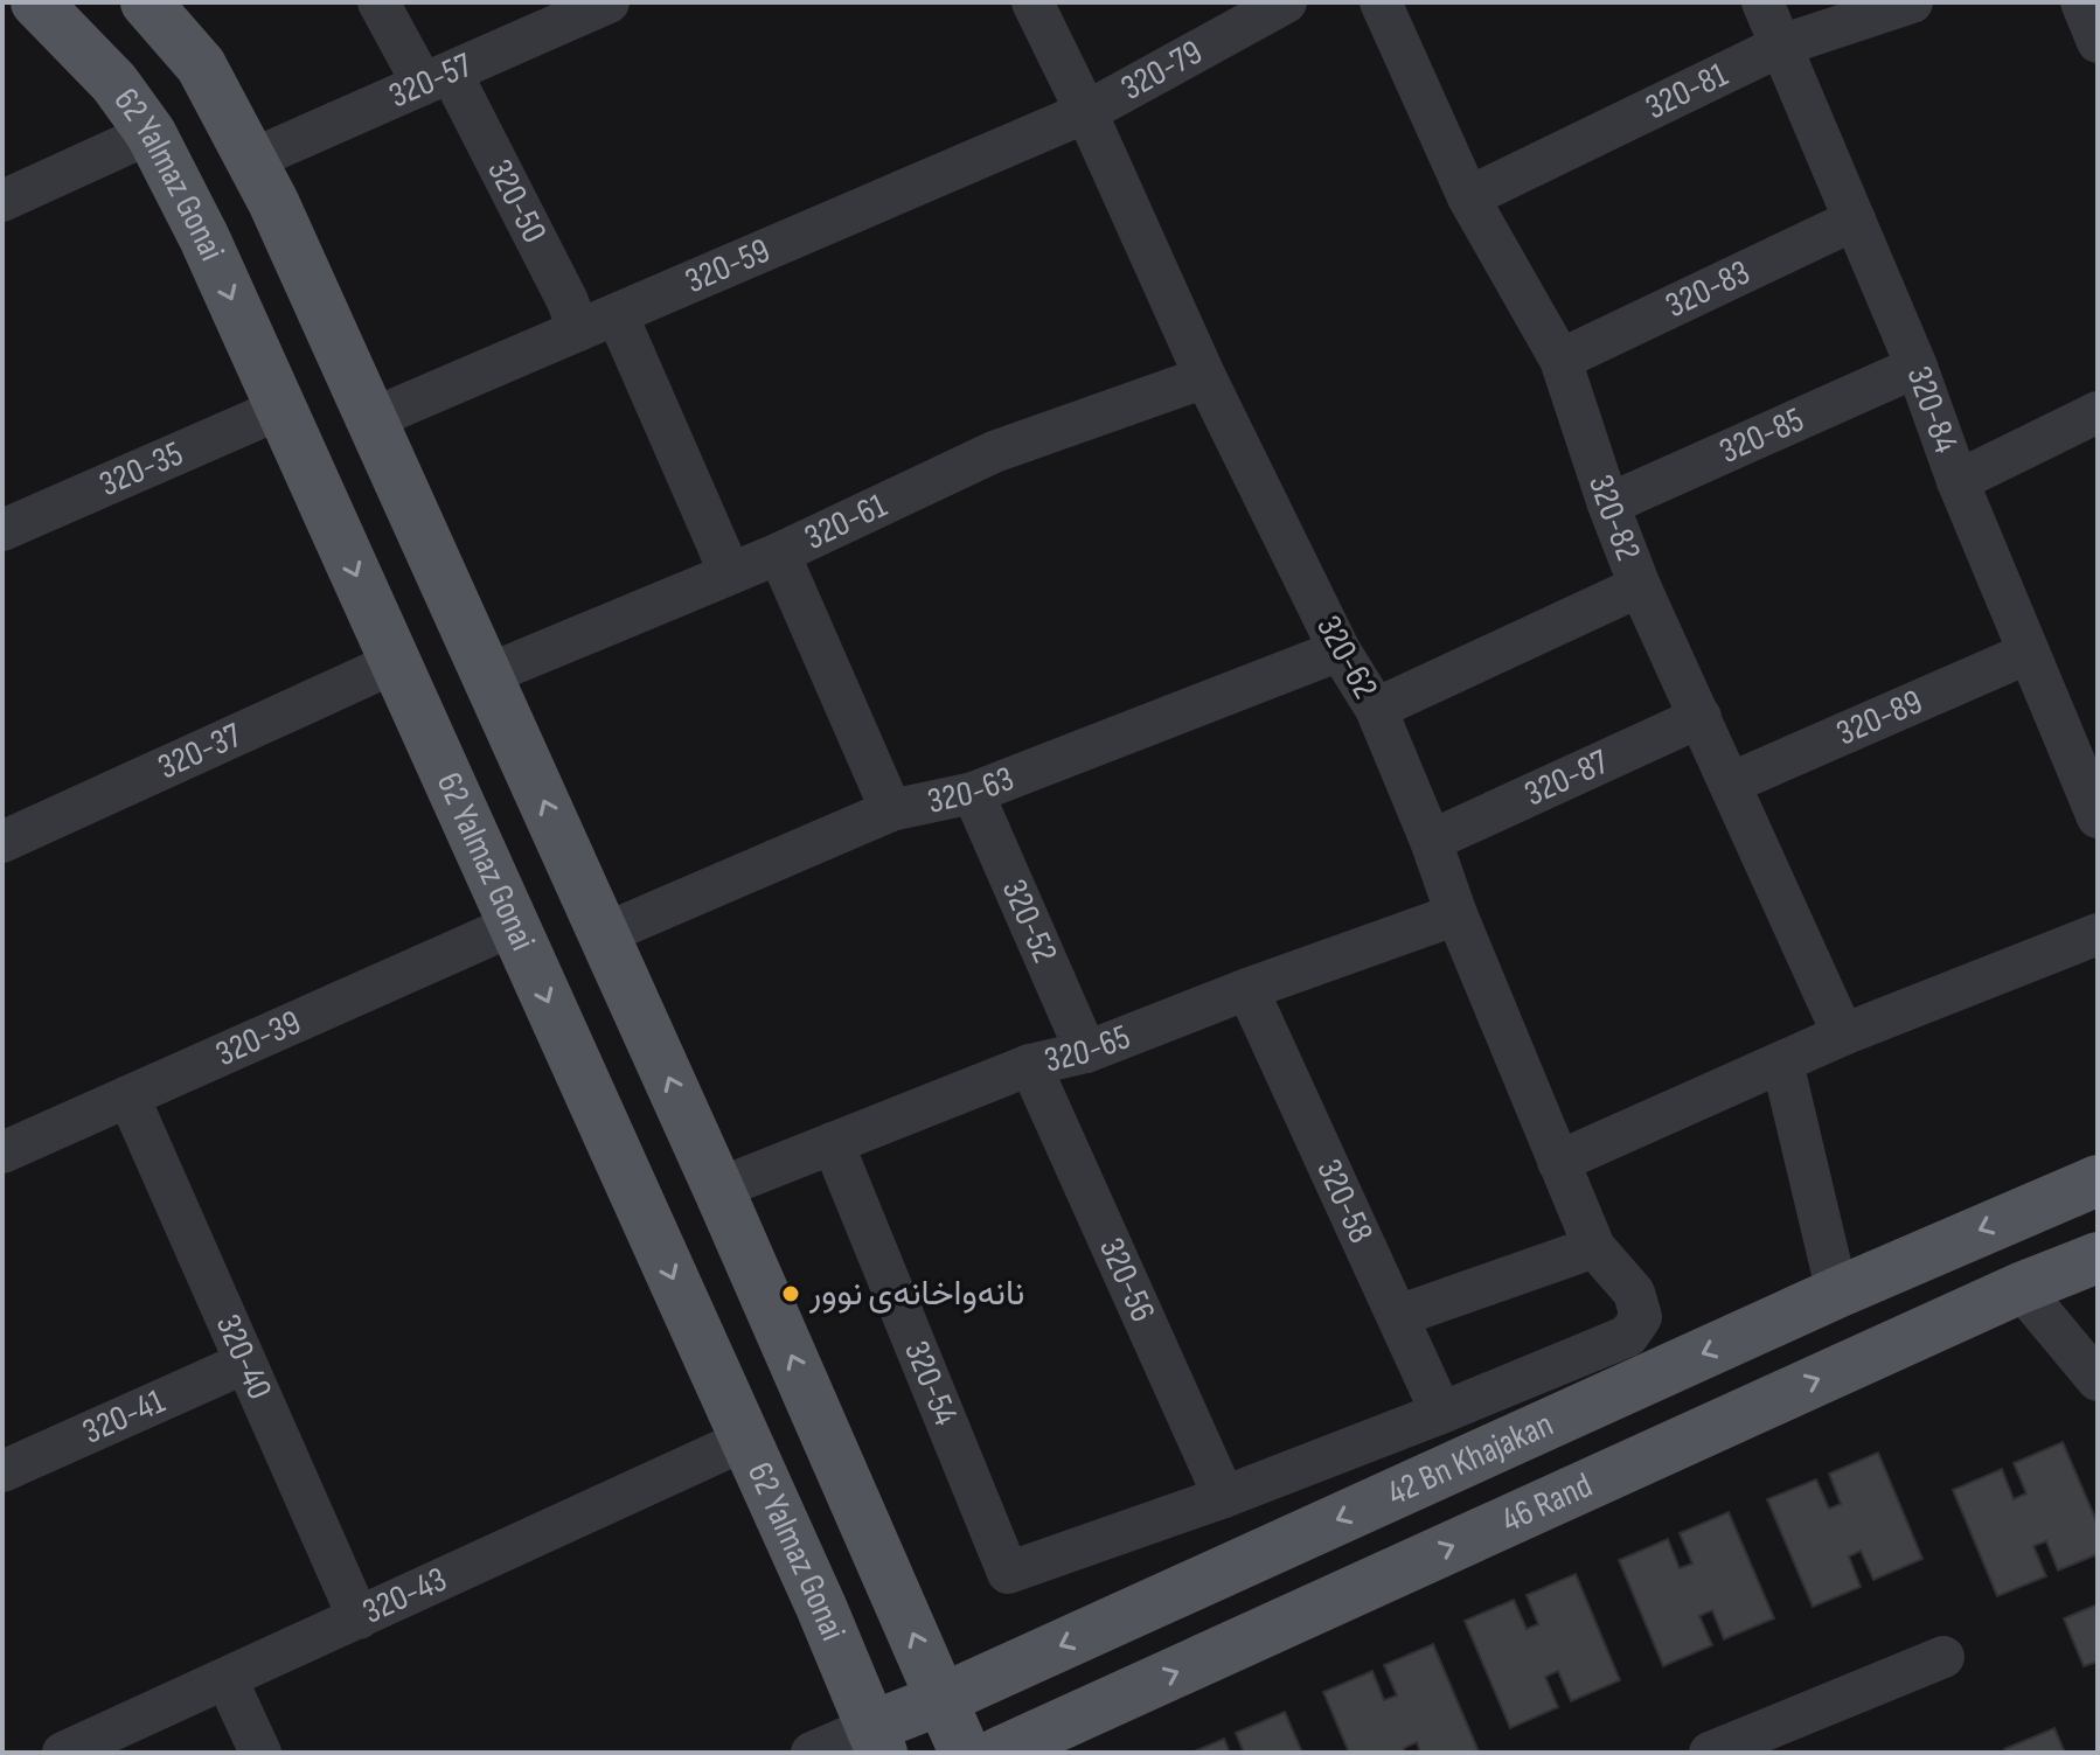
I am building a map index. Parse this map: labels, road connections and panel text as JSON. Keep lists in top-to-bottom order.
{
  "streets": {
    "main road": ["62 Yalmaz Gonai", "42 Bn Khajakan", "46 Rand"],
    "street": [
      "320-79",
      "320-57",
      "320-81",
      "320-50",
      "320-59",
      "320-83",
      "320-84",
      "320-85",
      "320-35",
      "320-82",
      "320-61",
      "320-62",
      "320-89",
      "320-37",
      "320-87",
      "320-63",
      "320-52",
      "320-39",
      "320-65",
      "320-58",
      "320-56",
      "320-40",
      "320-54",
      "320-41",
      "320-43"
    ]
  },
  "crossings": [
    ["320-79", "320-59"],
    ["320-79", "320-62"],
    ["320-57", "320-50"],
    ["320-81", "320-84"],
    ["320-81", "320-82"],
    ["62 Yalmaz Gonai", "320-35"],
    ["62 Yalmaz Gonai", "320-37"],
    ["62 Yalmaz Gonai", "320-39"],
    ["62 Yalmaz Gonai", "42 Bn Khajakan"],
    ["62 Yalmaz Gonai", "320-43"],
    ["320-50", "320-59"],
    ["320-59", "320-62"],
    ["320-83", "320-84"],
    ["320-83", "320-82"],
    ["320-84", "320-85"],
    ["320-84", "320-89"],
    ["320-85", "320-82"],
    ["320-82", "320-89"],
    ["320-82", "320-87"],
    ["320-61", "320-62"],
    ["320-62", "320-87"],
    ["320-62", "320-63"],
    ["320-62", "320-65"],
    ["320-62", "320-58"],
    ["320-63", "320-52"],
    ["320-52", "320-65"],
    ["320-39", "320-40"],
    ["320-65", "320-58"],
    ["320-65", "320-56"],
    ["320-65", "320-54"],
    ["320-56", "320-54"],
    ["320-40", "320-41"],
    ["320-40", "320-43"]
  ],
  "one_way": ["42 Bn Khajakan", "46 Rand"],
  "places": ["نانەواخانەی نوور"]
}
